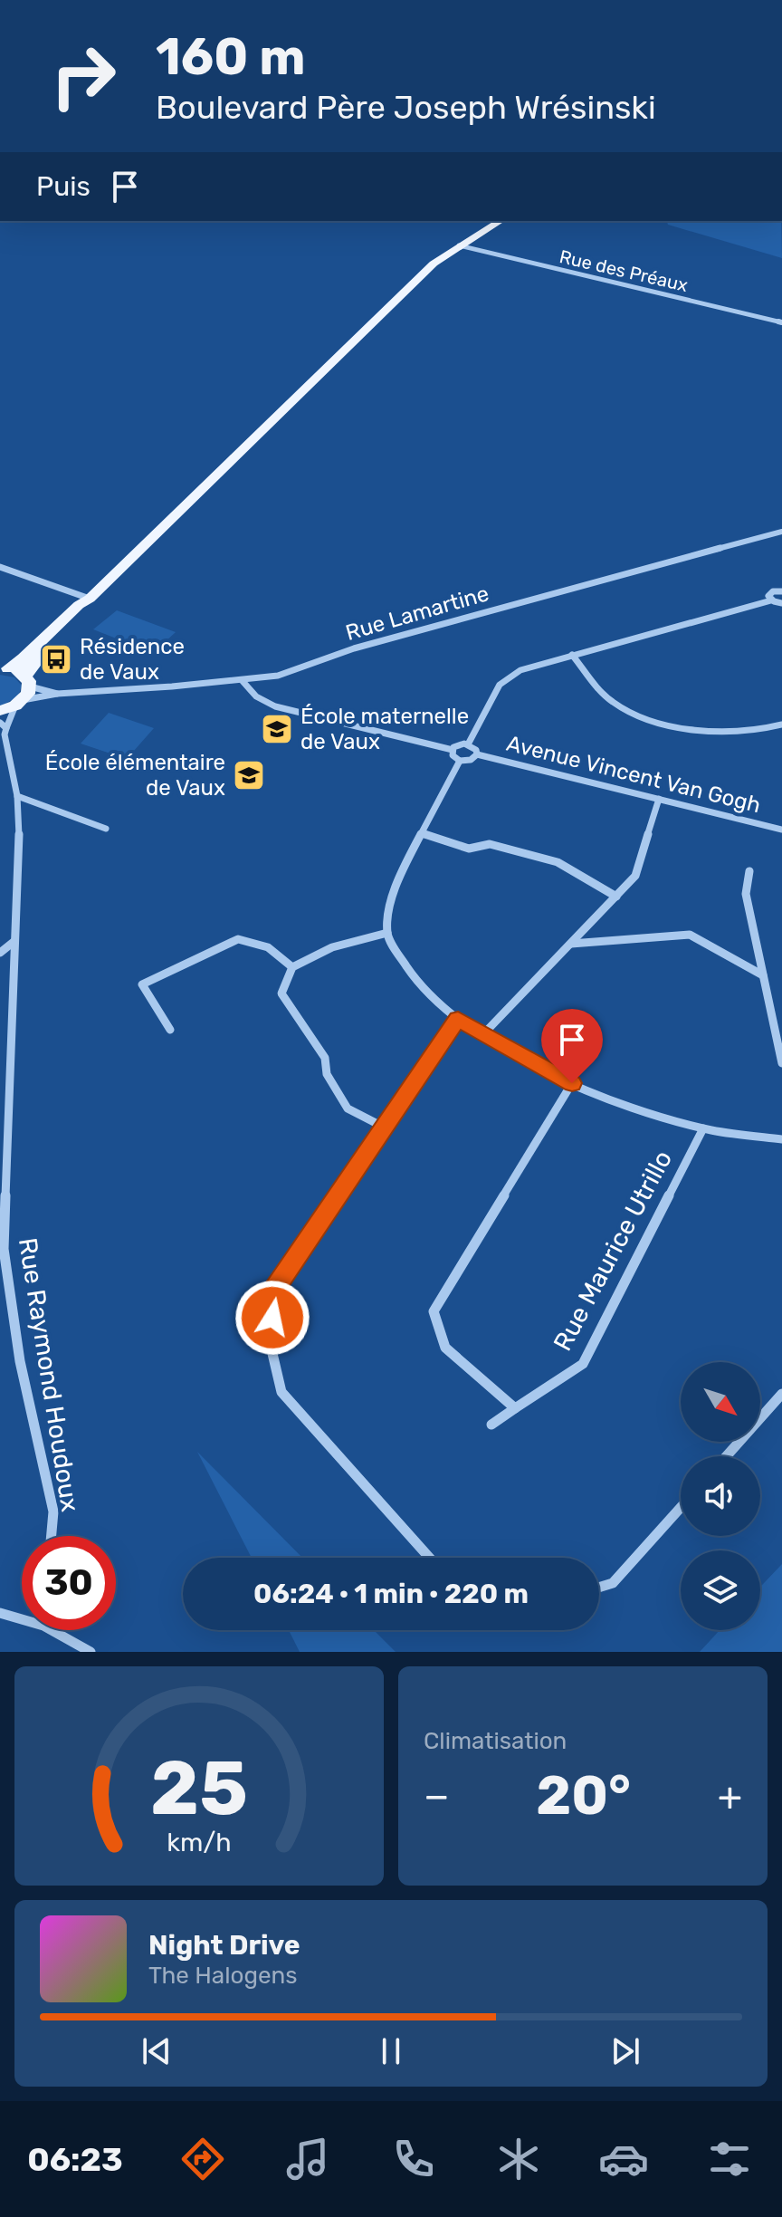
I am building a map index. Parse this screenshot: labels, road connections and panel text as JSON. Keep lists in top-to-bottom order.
{
  "streets": {
    "street": [
      "Rue des Préaux",
      "Rue Lamartine",
      "Avenue Vincent Van Gogh",
      "Rue Maurice Utrillo",
      "Rue Raymond Houdoux"
    ]
  },
  "crossings": [
    ["Rue Lamartine", "Rue Raymond Houdoux"]
  ],
  "places": {
    "bus stop": ["Résidence de Vaux"],
    "school or university": ["École maternelle de Vaux", "École élémentaire de Vaux"]
  },
  "north": "bottom right",
  "page": {
    "turn": ["160 m", "Boulevard Père Joseph Wrésinski"],
    "then": "Puis",
    "limit": "30",
    "trip": "06:24 · 1 min · 220 m",
    "tile": "Climatisation",
    "heat": ["−", "20°", "+"],
    "song": ["Night Drive", "The Halogens"],
    "tabs": "06:23",
    "gauge": ["25", "km/h"]
  }
}
